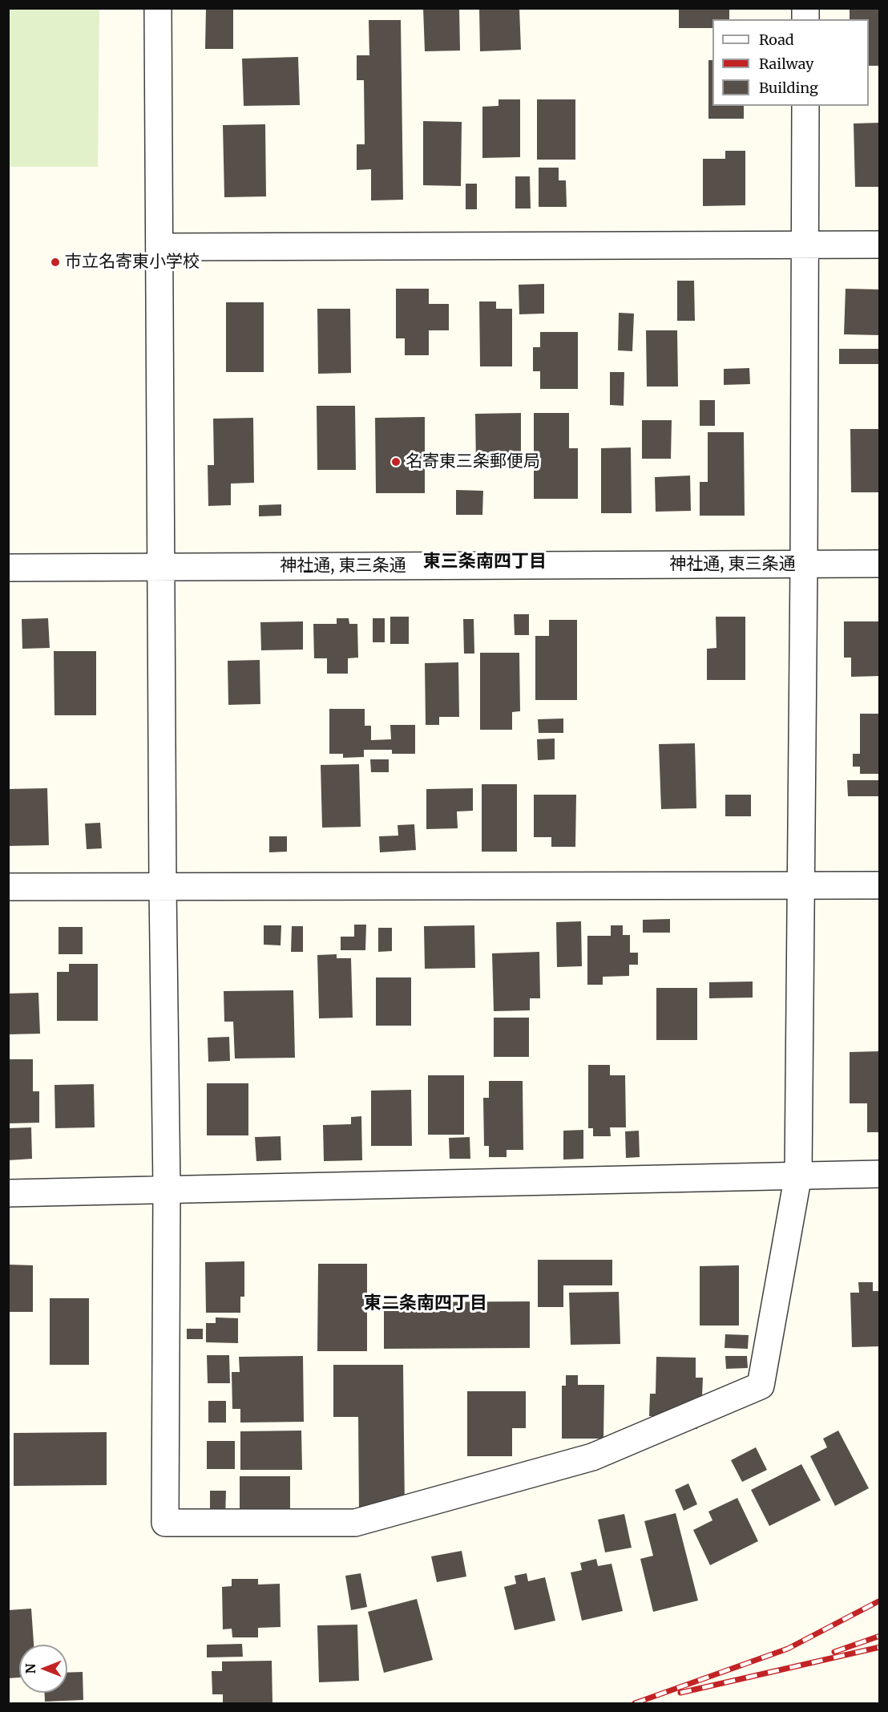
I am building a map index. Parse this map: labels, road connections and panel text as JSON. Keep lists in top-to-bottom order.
{
  "streets": {
    "street": ["神社通, 東三条通"]
  },
  "districts": ["東三条南四丁目", "東二条南四丁目"],
  "places": ["市立名寄東小学校", "名寄東三条郵便局"],
  "legend": ["Road", "Railway", "Building"],
  "north": "left"
}
